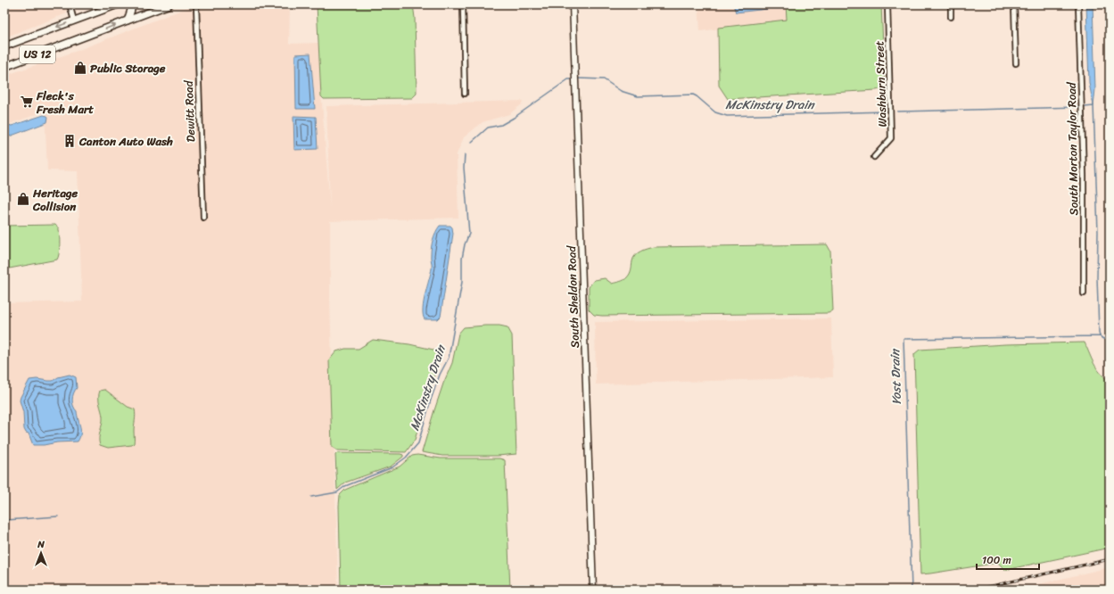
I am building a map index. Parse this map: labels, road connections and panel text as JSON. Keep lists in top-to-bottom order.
{
  "streets": {
    "main road": ["US 12"],
    "street": [
      "Washburn Street",
      "Dewitt Road",
      "South Morton Taylor Road",
      "South Sheldon Road"
    ]
  },
  "water": ["McKinstry Drain", "Yost Drain"],
  "places": {
    "shop": ["Public Storage", "Heritage Collision"],
    "supermarket": ["Fleck's Fresh Mart"],
    "building": ["Canton Auto Wash"]
  },
  "scale_bar": "100 m",
  "north": "top"
}
